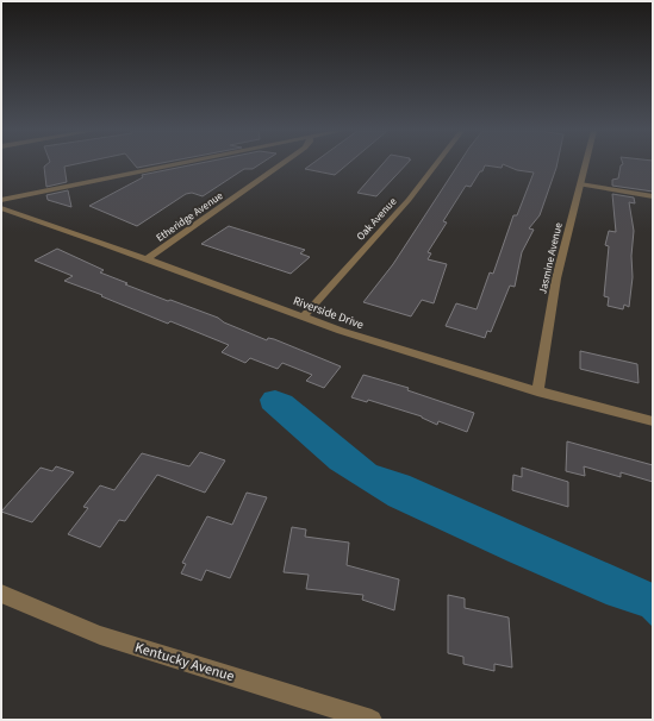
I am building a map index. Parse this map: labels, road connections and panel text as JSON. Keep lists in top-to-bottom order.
{
  "streets": {
    "street": [
      "Etheridge Avenue",
      "Oak Avenue",
      "Jasmine Avenue",
      "Riverside Drive",
      "Kentucky Avenue"
    ]
  },
  "crossings": [
    ["Etheridge Avenue", "Riverside Drive"],
    ["Oak Avenue", "Riverside Drive"],
    ["Jasmine Avenue", "Riverside Drive"]
  ]
}
